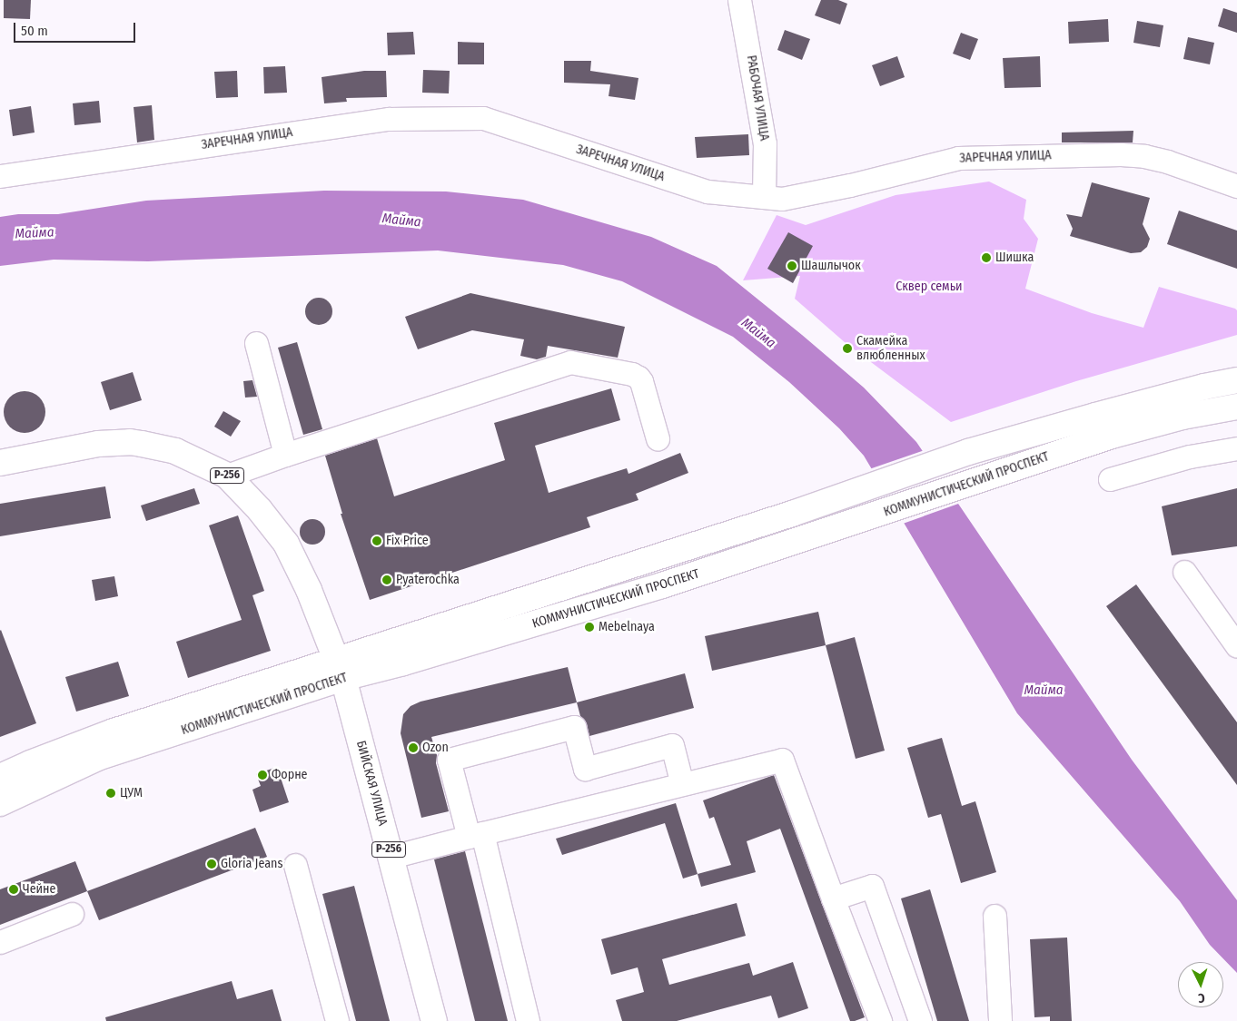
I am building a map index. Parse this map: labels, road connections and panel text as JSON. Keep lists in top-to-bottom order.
{
  "streets": {
    "main road": ["Р-256", "КОММУНИСТИЧЕСКИЙ ПРОСПЕКТ", "БИЙСКАЯ УЛИЦА"],
    "street": ["РАБОЧАЯ УЛИЦА", "ЗАРЕЧНАЯ УЛИЦА"]
  },
  "crossings": [
    ["РАБОЧАЯ УЛИЦА", "ЗАРЕЧНАЯ УЛИЦА"],
    ["Р-256", "КОММУНИСТИЧЕСКИЙ ПРОСПЕКТ"],
    ["Р-256", "БИЙСКАЯ УЛИЦА"],
    ["КОММУНИСТИЧЕСКИЙ ПРОСПЕКТ", "БИЙСКАЯ УЛИЦА"]
  ],
  "water": ["Майма"],
  "parks": ["Сквер семьи"],
  "places": [
    "Шишка",
    "Шашлычок",
    "Скамейка влюбленных",
    "Fix Price",
    "Pyaterochka",
    "Mebelnaya",
    "Ozon",
    "Форне",
    "ЦУМ",
    "Gloria Jeans",
    "Чейне"
  ],
  "scale_bar": "50 m",
  "north": "bottom"
}
